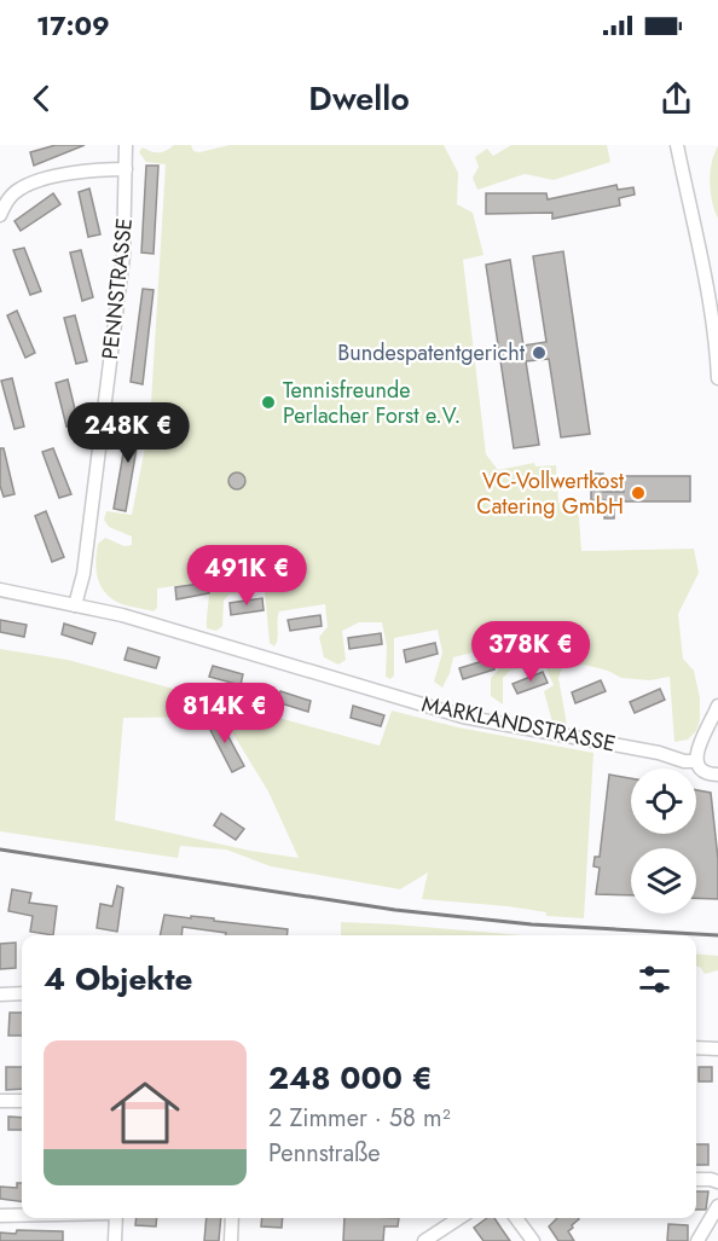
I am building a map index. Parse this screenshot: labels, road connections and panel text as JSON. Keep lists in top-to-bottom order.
{
  "streets": {
    "street": ["PENNSTRASSE", "MARKLANDSTRASSE"]
  },
  "crossings": [
    ["PENNSTRASSE", "MARKLANDSTRASSE"]
  ],
  "places": ["Bundespatentgericht", "Tennisfreunde Perlacher Forst e.V.", "VC-Vollwertkost Catering GmbH"],
  "page": {
    "status": "17:09",
    "header": "Dwello",
    "price": [
      "248K €",
      "491K €",
      "378K €",
      "814K €"
    ],
    "heading": "4 Objekte",
    "list": [
      {
        "name": "248 000 €",
        "note": "2 Zimmer · 58 m² · Pennstraße"
      }
    ]
  }
}
